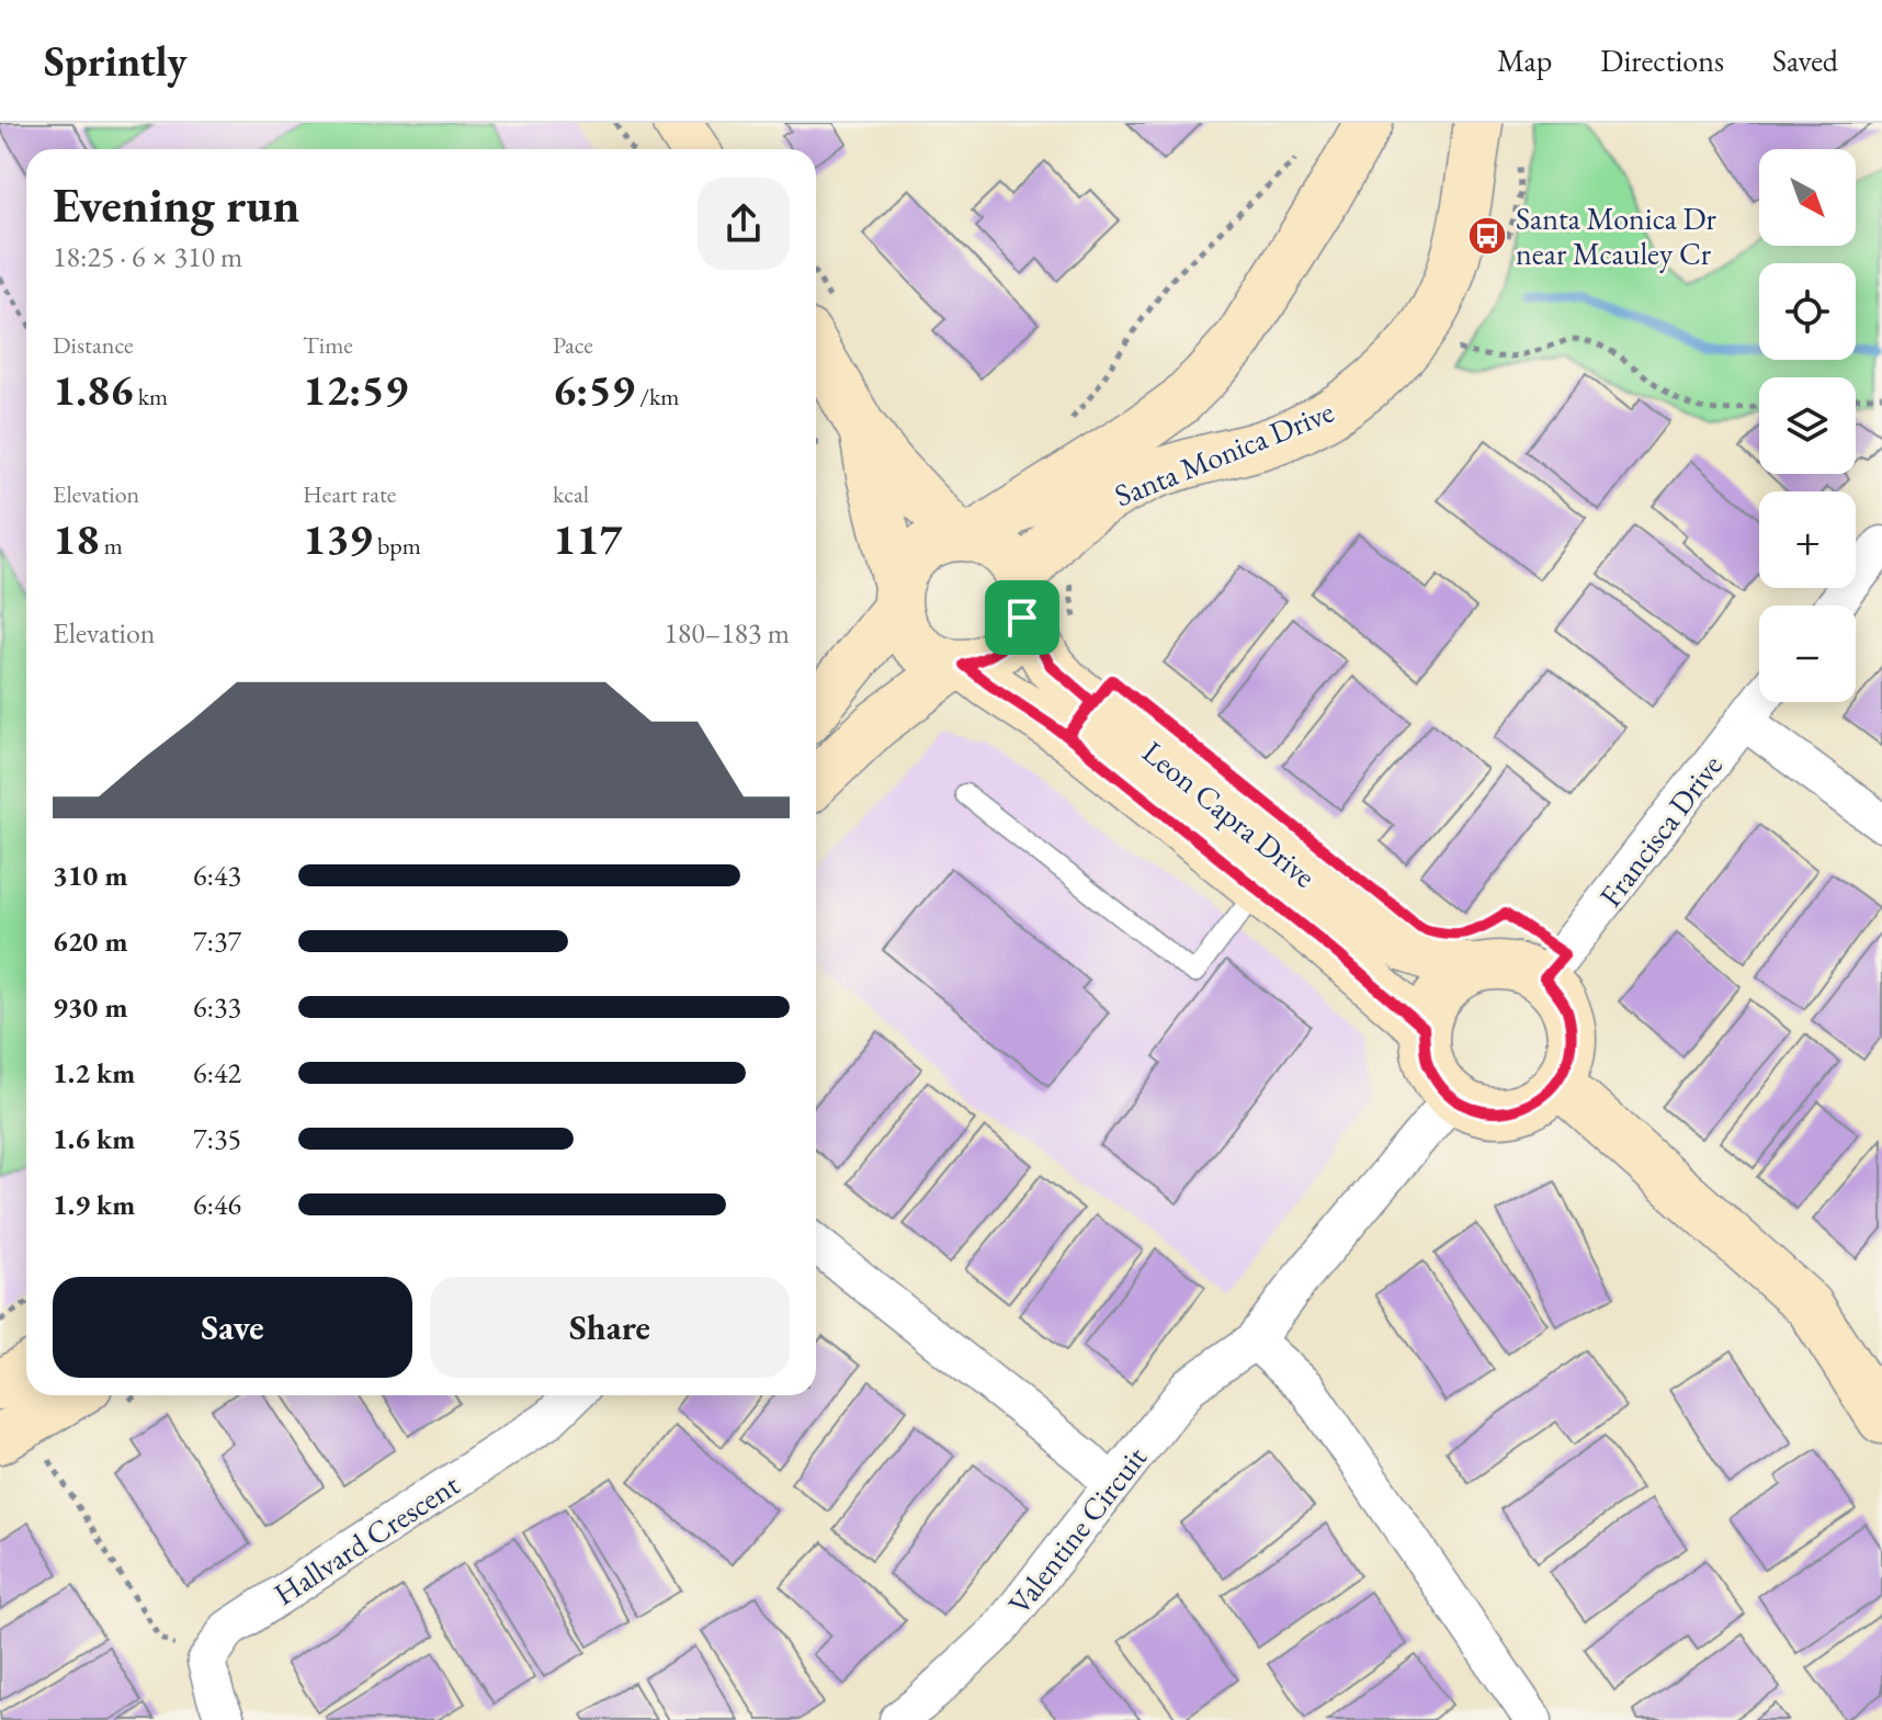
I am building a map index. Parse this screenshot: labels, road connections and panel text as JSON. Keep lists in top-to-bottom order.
{
  "streets": {
    "street": [
      "Santa Monica Drive",
      "Leon Capra Drive",
      "Francisca Drive",
      "Valentine Circuit",
      "Hallvard Crescent"
    ]
  },
  "crossings": [
    ["Santa Monica Drive", "Leon Capra Drive"],
    ["Leon Capra Drive", "Francisca Drive"],
    ["Leon Capra Drive", "Valentine Circuit"],
    ["Francisca Drive", "Valentine Circuit"]
  ],
  "places": {
    "bus stop": ["Santa Monica Dr near Mcauley Cr"]
  },
  "north": "bottom right",
  "page": {
    "header": "Sprintly",
    "nav": ["Map", "Directions", "Saved"],
    "map_buttons": ["+", "−"],
    "heading": ["Evening run", "18:25 · 6 × 310 m"],
    "stats": [
      ["Distance", "1.86 km"],
      ["Time", "12:59"],
      ["Pace", "6:59 /km"],
      ["Elevation", "18 m"],
      ["Heart rate", "139 bpm"],
      ["kcal", "117"]
    ],
    "chart": ["Elevation", "180–183 m"],
    "list": [
      {
        "name": "310 m",
        "note": "6:43"
      },
      {
        "name": "620 m",
        "note": "7:37"
      },
      {
        "name": "930 m",
        "note": "6:33"
      },
      {
        "name": "1.2 km",
        "note": "6:42"
      },
      {
        "name": "1.6 km",
        "note": "7:35"
      },
      {
        "name": "1.9 km",
        "note": "6:46"
      }
    ],
    "buttons": ["Save", "Share"]
  }
}
